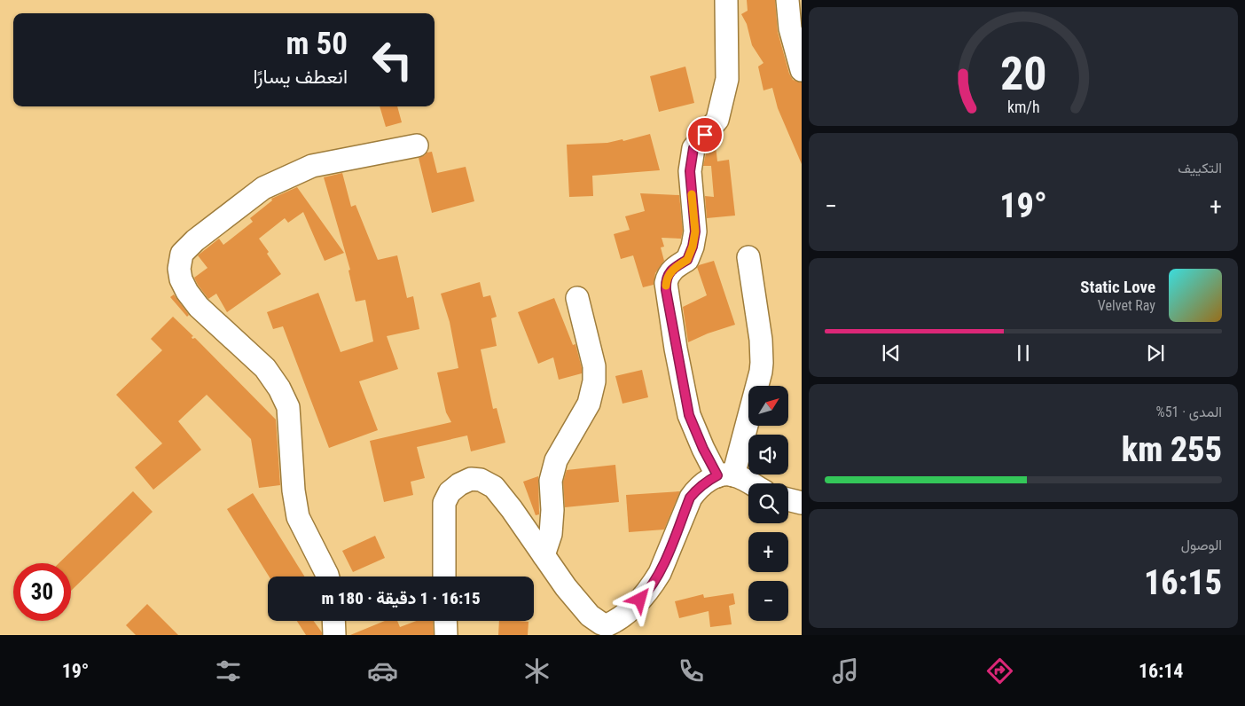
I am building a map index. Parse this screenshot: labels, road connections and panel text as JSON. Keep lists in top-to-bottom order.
{
  "north": "top right",
  "page": {
    "turn": ["50 m", "انعطف يسارًا"],
    "tile": [
      "التكييف",
      ["المدى · 51%", "255 km"],
      ["الوصول", "16:15"]
    ],
    "heat": ["−", "19°", "+"],
    "song": ["Static Love", "Velvet Ray"],
    "map_buttons": ["+", "−"],
    "limit": "30",
    "trip": "16:15 · 1 دقيقة · 180 m",
    "tabs": ["16:14", "19°"],
    "gauge": ["20", "km/h"]
  }
}
